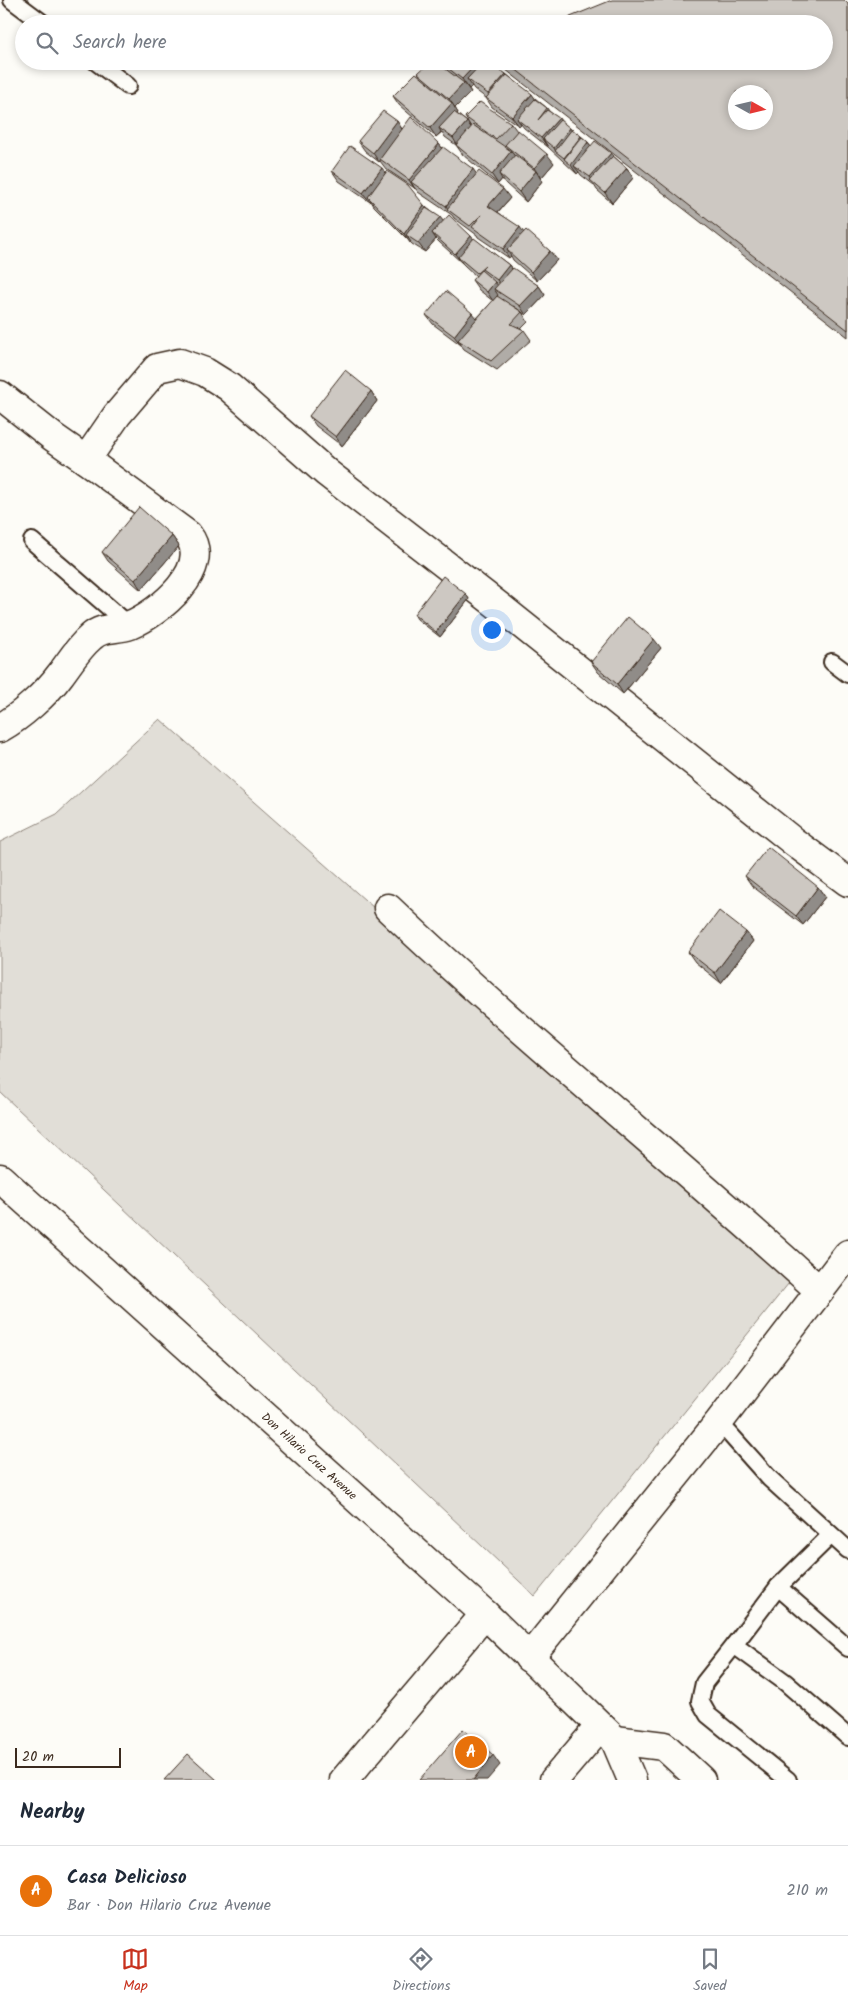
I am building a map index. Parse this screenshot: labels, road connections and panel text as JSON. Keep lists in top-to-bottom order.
{
  "streets": {
    "street": ["Don Hilario Cruz Avenue"]
  },
  "scale_bar": "20 m",
  "north": "right",
  "page": {
    "search": "Search here",
    "pins": "A",
    "scale": "20 m",
    "heading": "Nearby",
    "list": [
      {
        "mark": "A",
        "name": "Casa Delicioso",
        "note": "Bar · Don Hilario Cruz Avenue",
        "value": "210 m"
      }
    ],
    "nav": ["Map", "Directions", "Saved"]
  }
}
